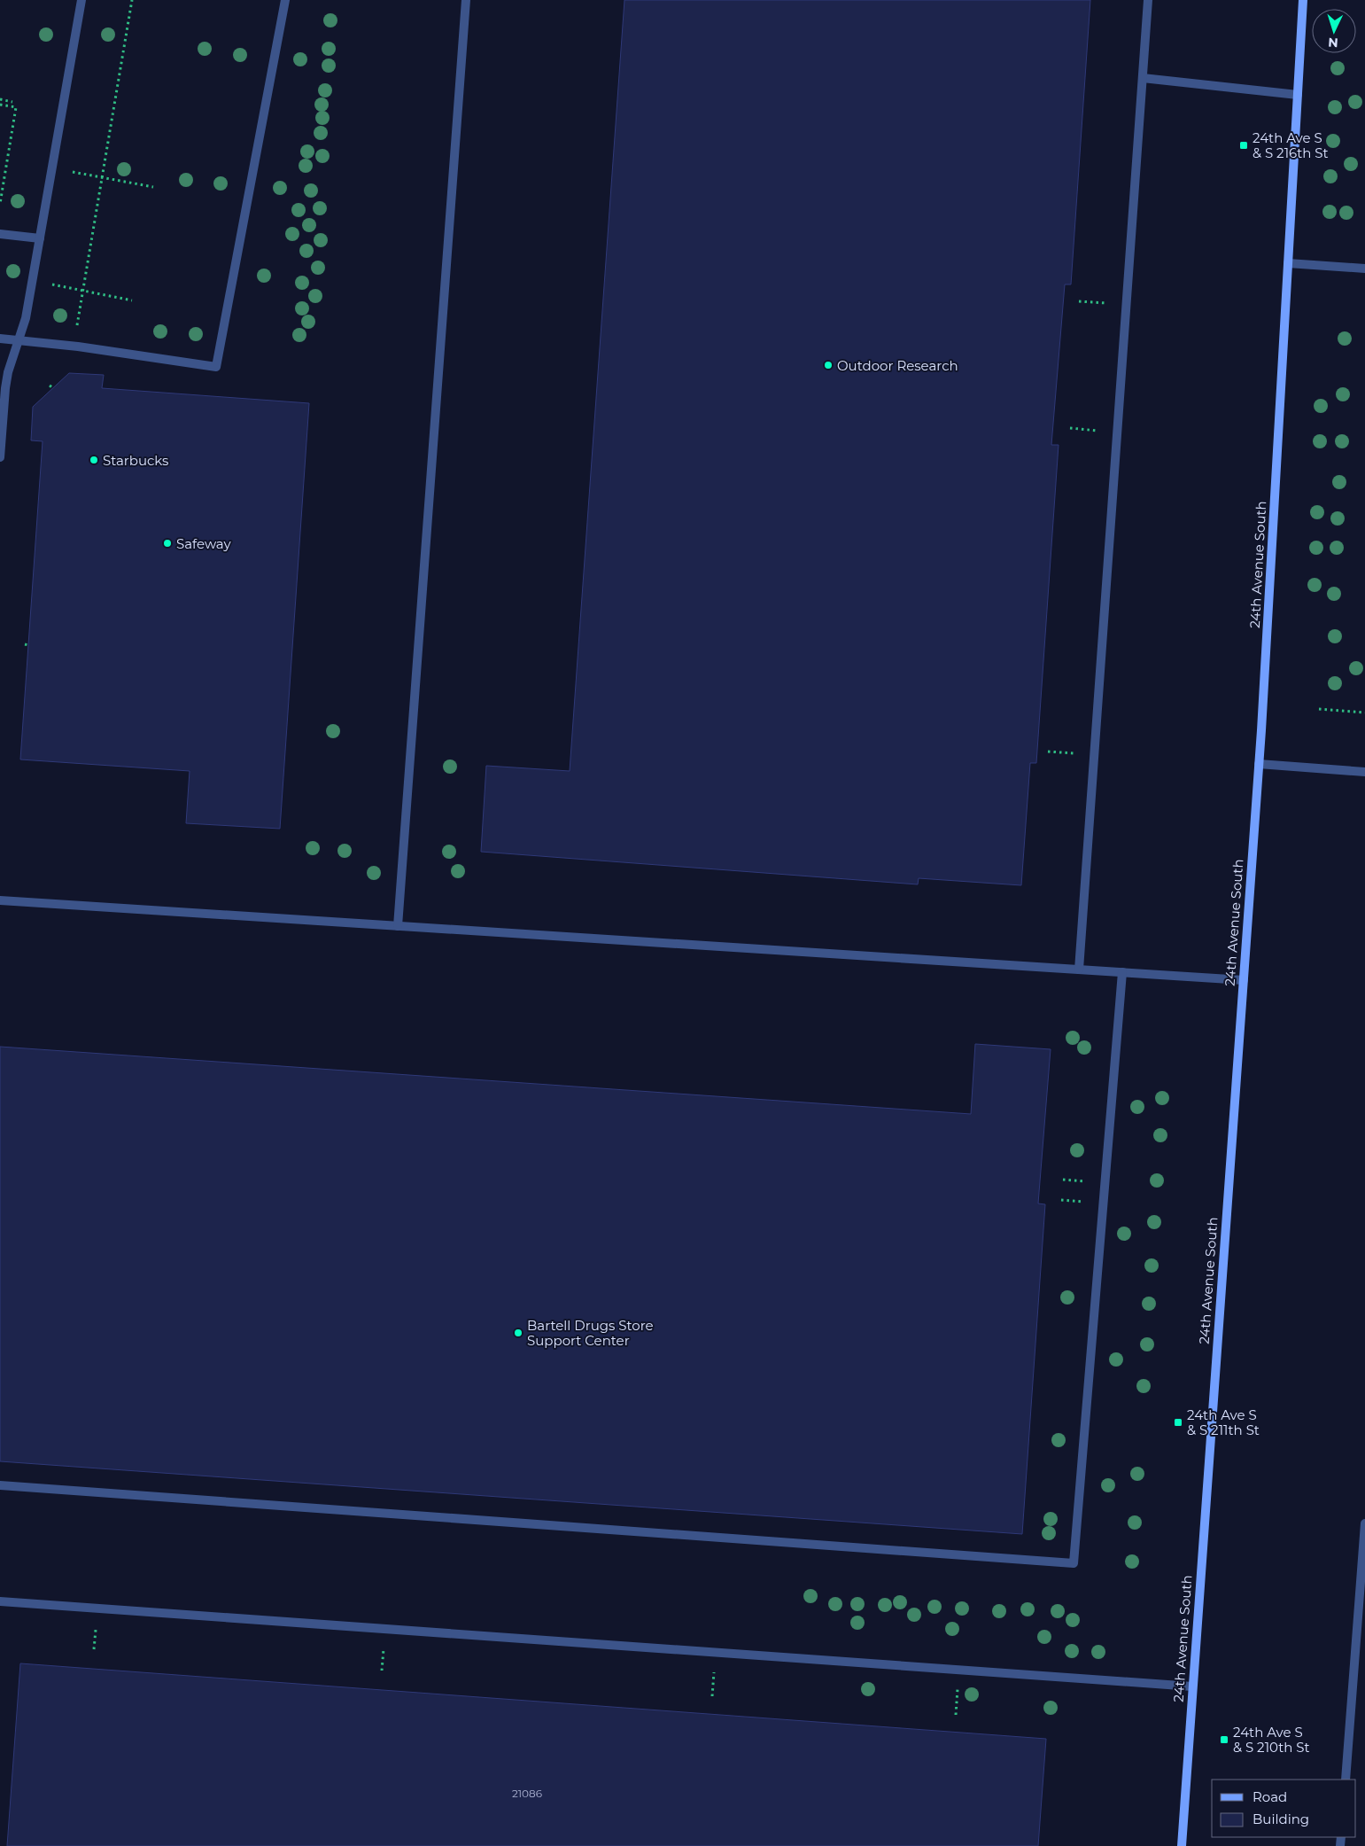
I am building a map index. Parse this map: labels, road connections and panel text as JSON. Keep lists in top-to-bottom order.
{
  "streets": {
    "street": ["24th Avenue South"]
  },
  "places": {
    "transit": ["24th Ave S & S 216th St", "24th Ave S & S 211th St", "24th Ave S & S 210th St"],
    "other": [
      "Outdoor Research",
      "Starbucks",
      "Safeway",
      "Bartell Drugs Store Support Center"
    ]
  },
  "house_numbers": ["21086"],
  "legend": ["Road", "Building"],
  "north": "bottom"
}
